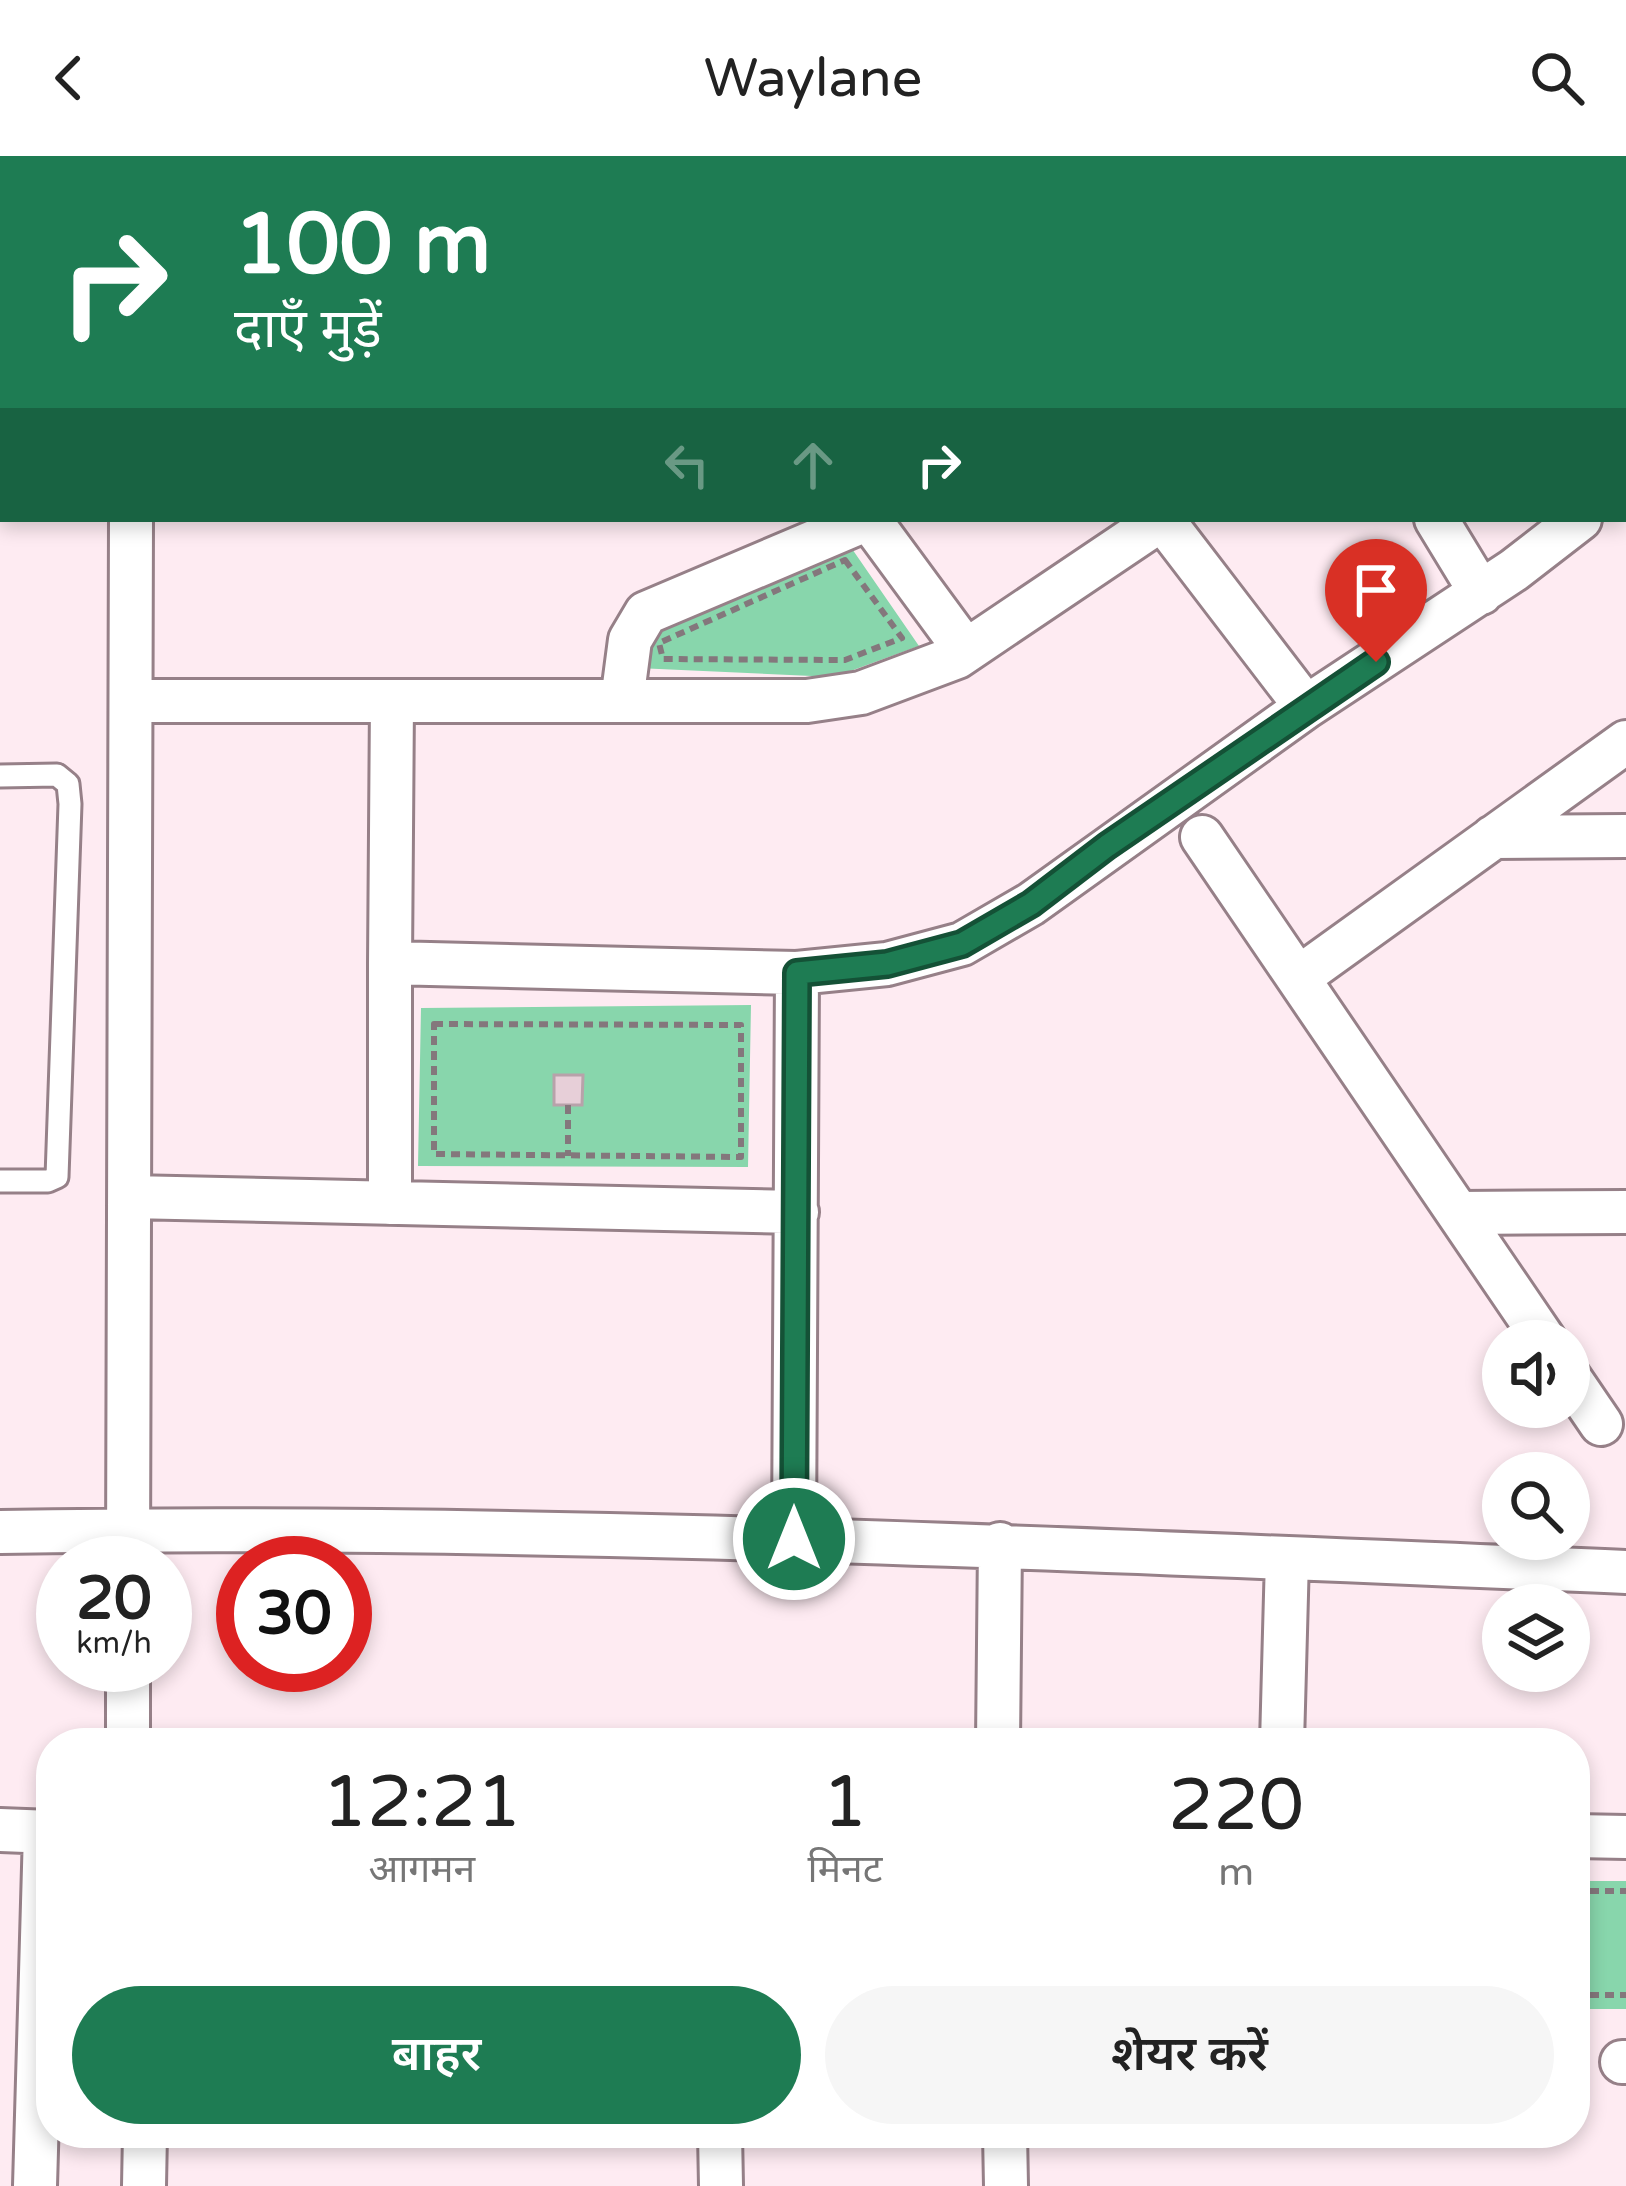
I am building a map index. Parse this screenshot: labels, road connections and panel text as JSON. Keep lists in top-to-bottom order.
{
  "page": {
    "header": "Waylane",
    "turn": ["100 m", "दाएँ मुड़ें"],
    "speed": "20 km/h",
    "limit": "30",
    "eta": [
      "12:21",
      "आगमन",
      "1",
      "मिनट",
      "220",
      "m"
    ],
    "buttons": ["बाहर", "शेयर करें"]
  }
}
